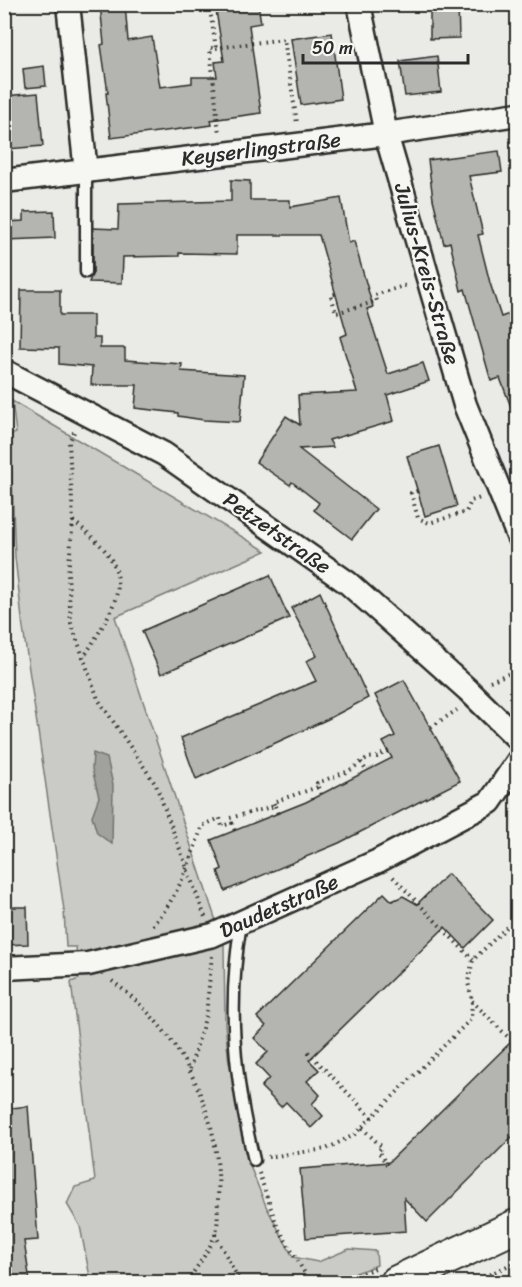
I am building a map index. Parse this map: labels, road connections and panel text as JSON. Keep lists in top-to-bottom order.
{
  "streets": {
    "street": [
      "Keyserlingstraße",
      "Julius-Kreis-Straße",
      "Petzetstraße",
      "Daudetstraße"
    ]
  },
  "crossings": [
    ["Keyserlingstraße", "Julius-Kreis-Straße"]
  ],
  "scale_bar": "50 m"
}
